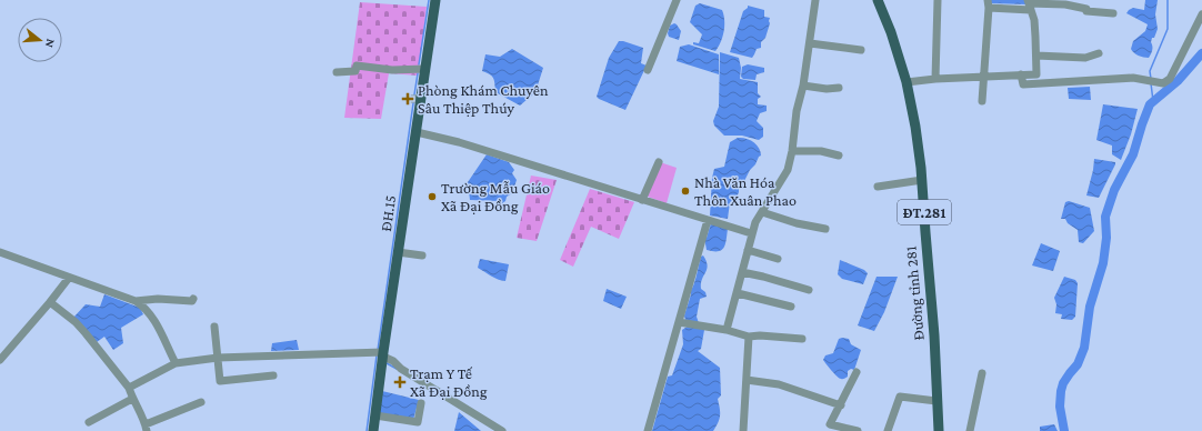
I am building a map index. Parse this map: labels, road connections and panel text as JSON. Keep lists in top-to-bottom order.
{
  "streets": {
    "main road": ["ĐT.281", "ĐH.15", "Đường tỉnh 281"]
  },
  "places": {
    "health": ["Phòng Khám Chuyên Sâu Thiệp Thúy", "Trạm Y Tế Xã Đại Đồng"],
    "other": ["Nhà Văn Hóa Thôn Xuân Phao", "Trường Mẫu Giáo Xã Đại Đồng"]
  },
  "north": "right"
}
